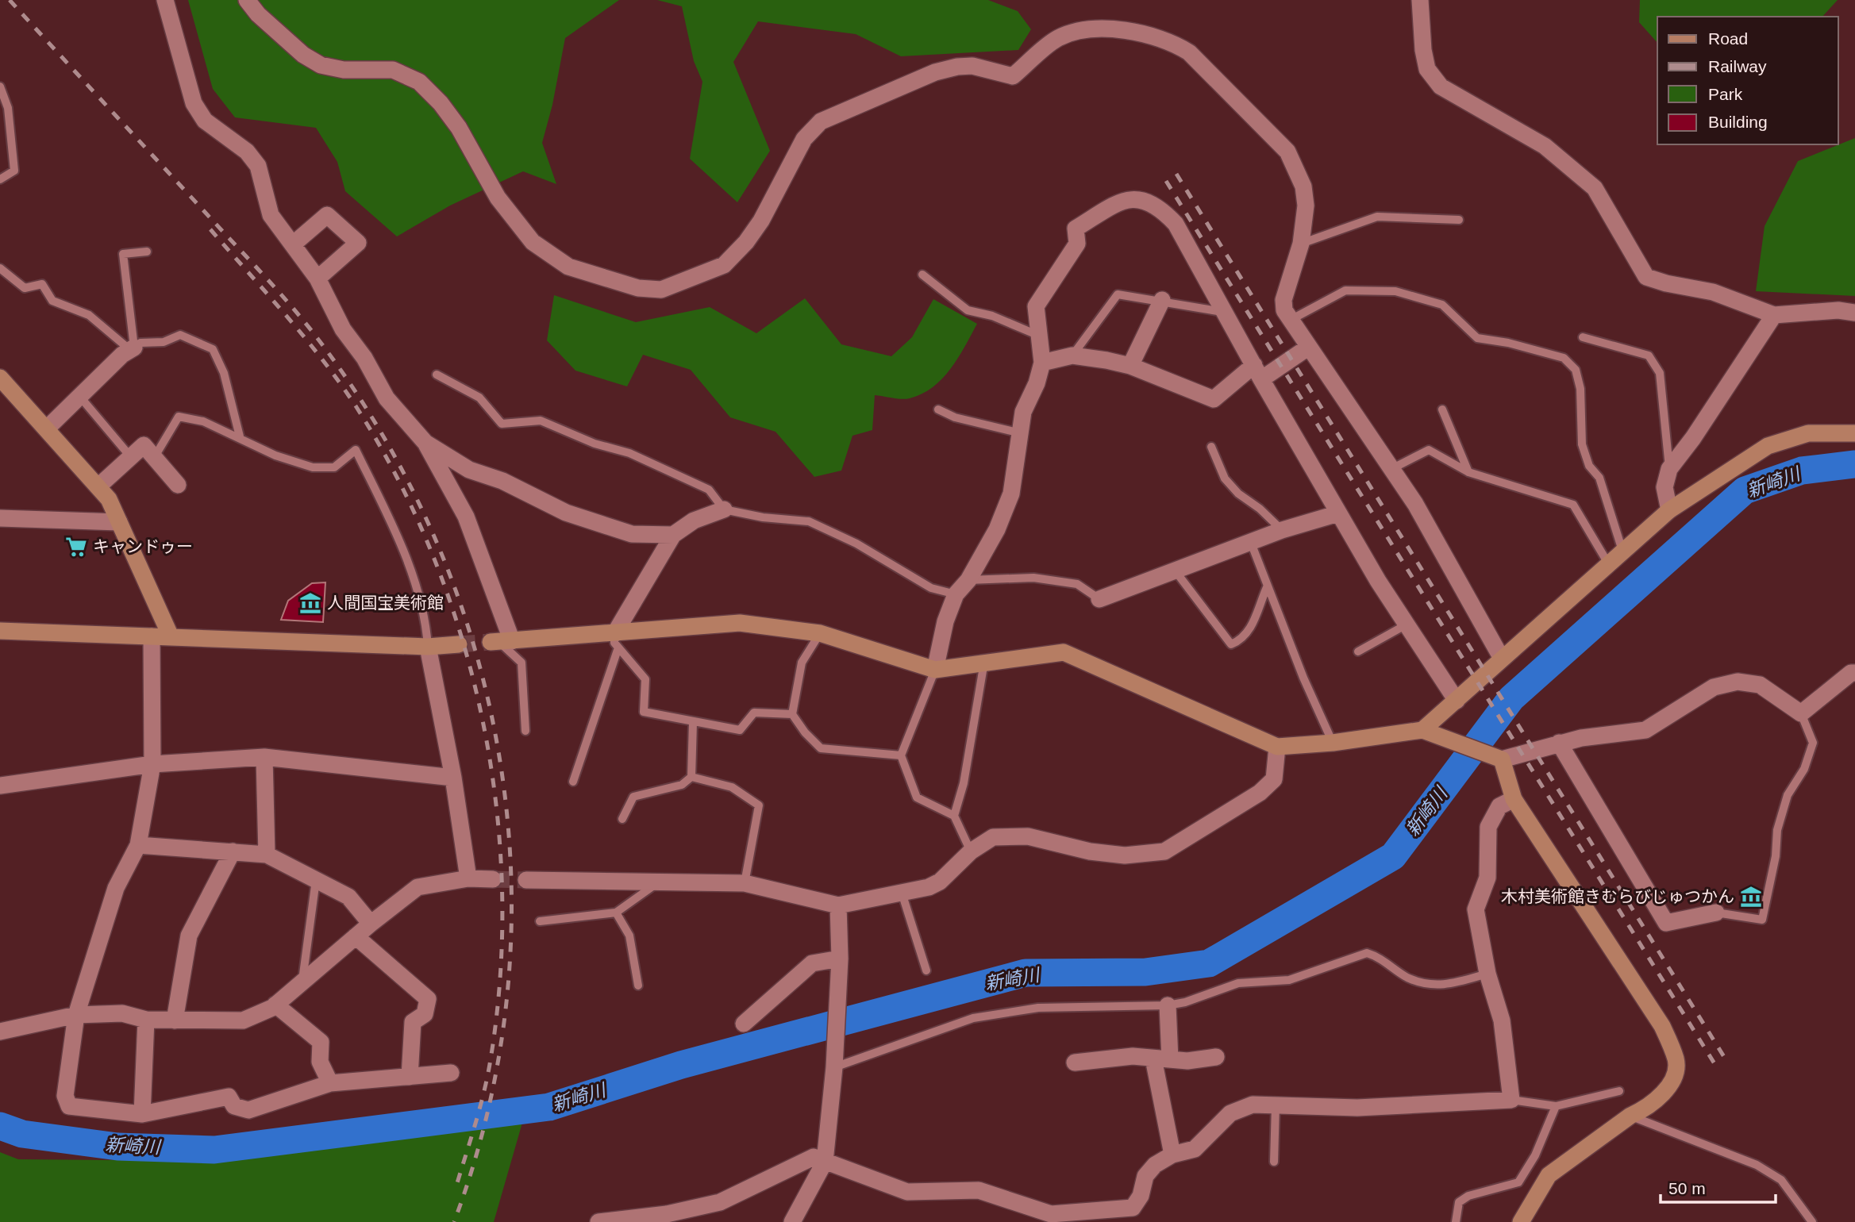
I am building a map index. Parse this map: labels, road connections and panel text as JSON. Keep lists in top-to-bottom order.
{
  "water": ["新崎川"],
  "places": {
    "supermarket": ["キャンドゥー"],
    "museum": ["人間国宝美術館", "木村美術館きむらびじゅつかん"]
  },
  "legend": [
    "Road",
    "Railway",
    "Park",
    "Building"
  ],
  "scale_bar": "50 m"
}
